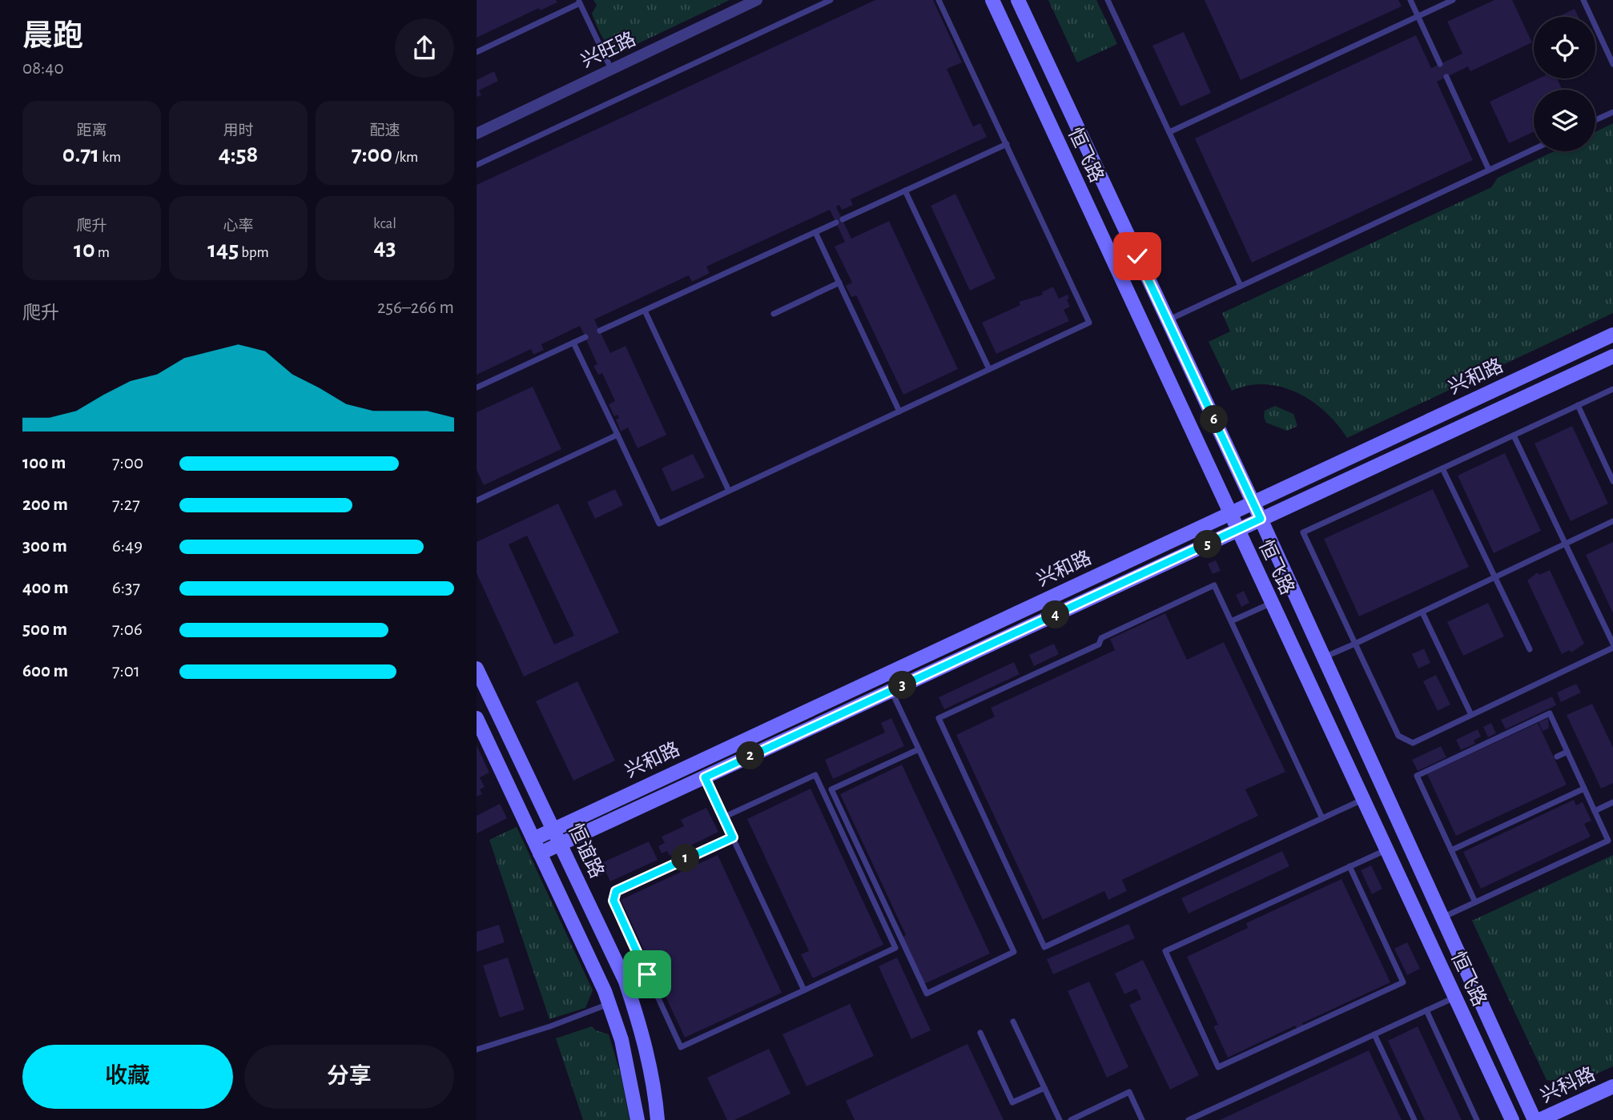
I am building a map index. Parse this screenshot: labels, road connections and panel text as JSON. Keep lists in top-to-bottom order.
{
  "streets": {
    "main road": [
      "恒飞路",
      "兴和路",
      "恒谊路",
      "兴科路"
    ],
    "street": ["兴旺路"]
  },
  "crossings": [
    ["恒飞路", "兴和路"],
    ["兴和路", "恒谊路"]
  ],
  "page": {
    "heading": ["晨跑", "08:40"],
    "stats": [
      ["距离", "0.71 km"],
      ["用时", "4:58"],
      ["配速", "7:00 /km"],
      ["爬升", "10 m"],
      ["心率", "145 bpm"],
      ["kcal", "43"]
    ],
    "chart": ["爬升", "256–266 m"],
    "pins": [
      "6",
      "5",
      "4",
      "3",
      "2",
      "1"
    ],
    "list": [
      {
        "name": "100 m",
        "note": "7:00"
      },
      {
        "name": "200 m",
        "note": "7:27"
      },
      {
        "name": "300 m",
        "note": "6:49"
      },
      {
        "name": "400 m",
        "note": "6:37"
      },
      {
        "name": "500 m",
        "note": "7:06"
      },
      {
        "name": "600 m",
        "note": "7:01"
      }
    ],
    "buttons": ["收藏", "分享"]
  }
}
